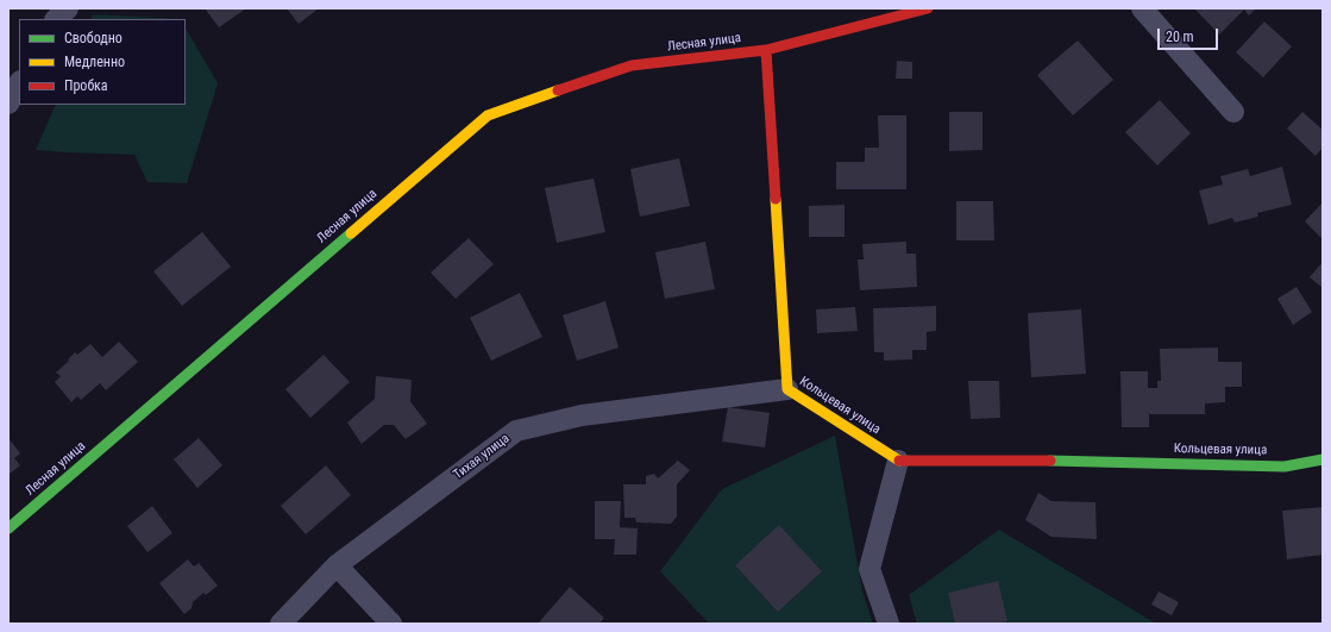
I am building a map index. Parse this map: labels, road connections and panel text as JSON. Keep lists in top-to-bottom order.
{
  "streets": {
    "street": ["Лесная улица", "Кольцевая улица", "Тихая улица"]
  },
  "crossings": [
    ["Лесная улица", "Кольцевая улица"],
    ["Кольцевая улица", "Тихая улица"]
  ],
  "legend": ["Свободно", "Медленно", "Пробка"],
  "scale_bar": "20 m"
}
